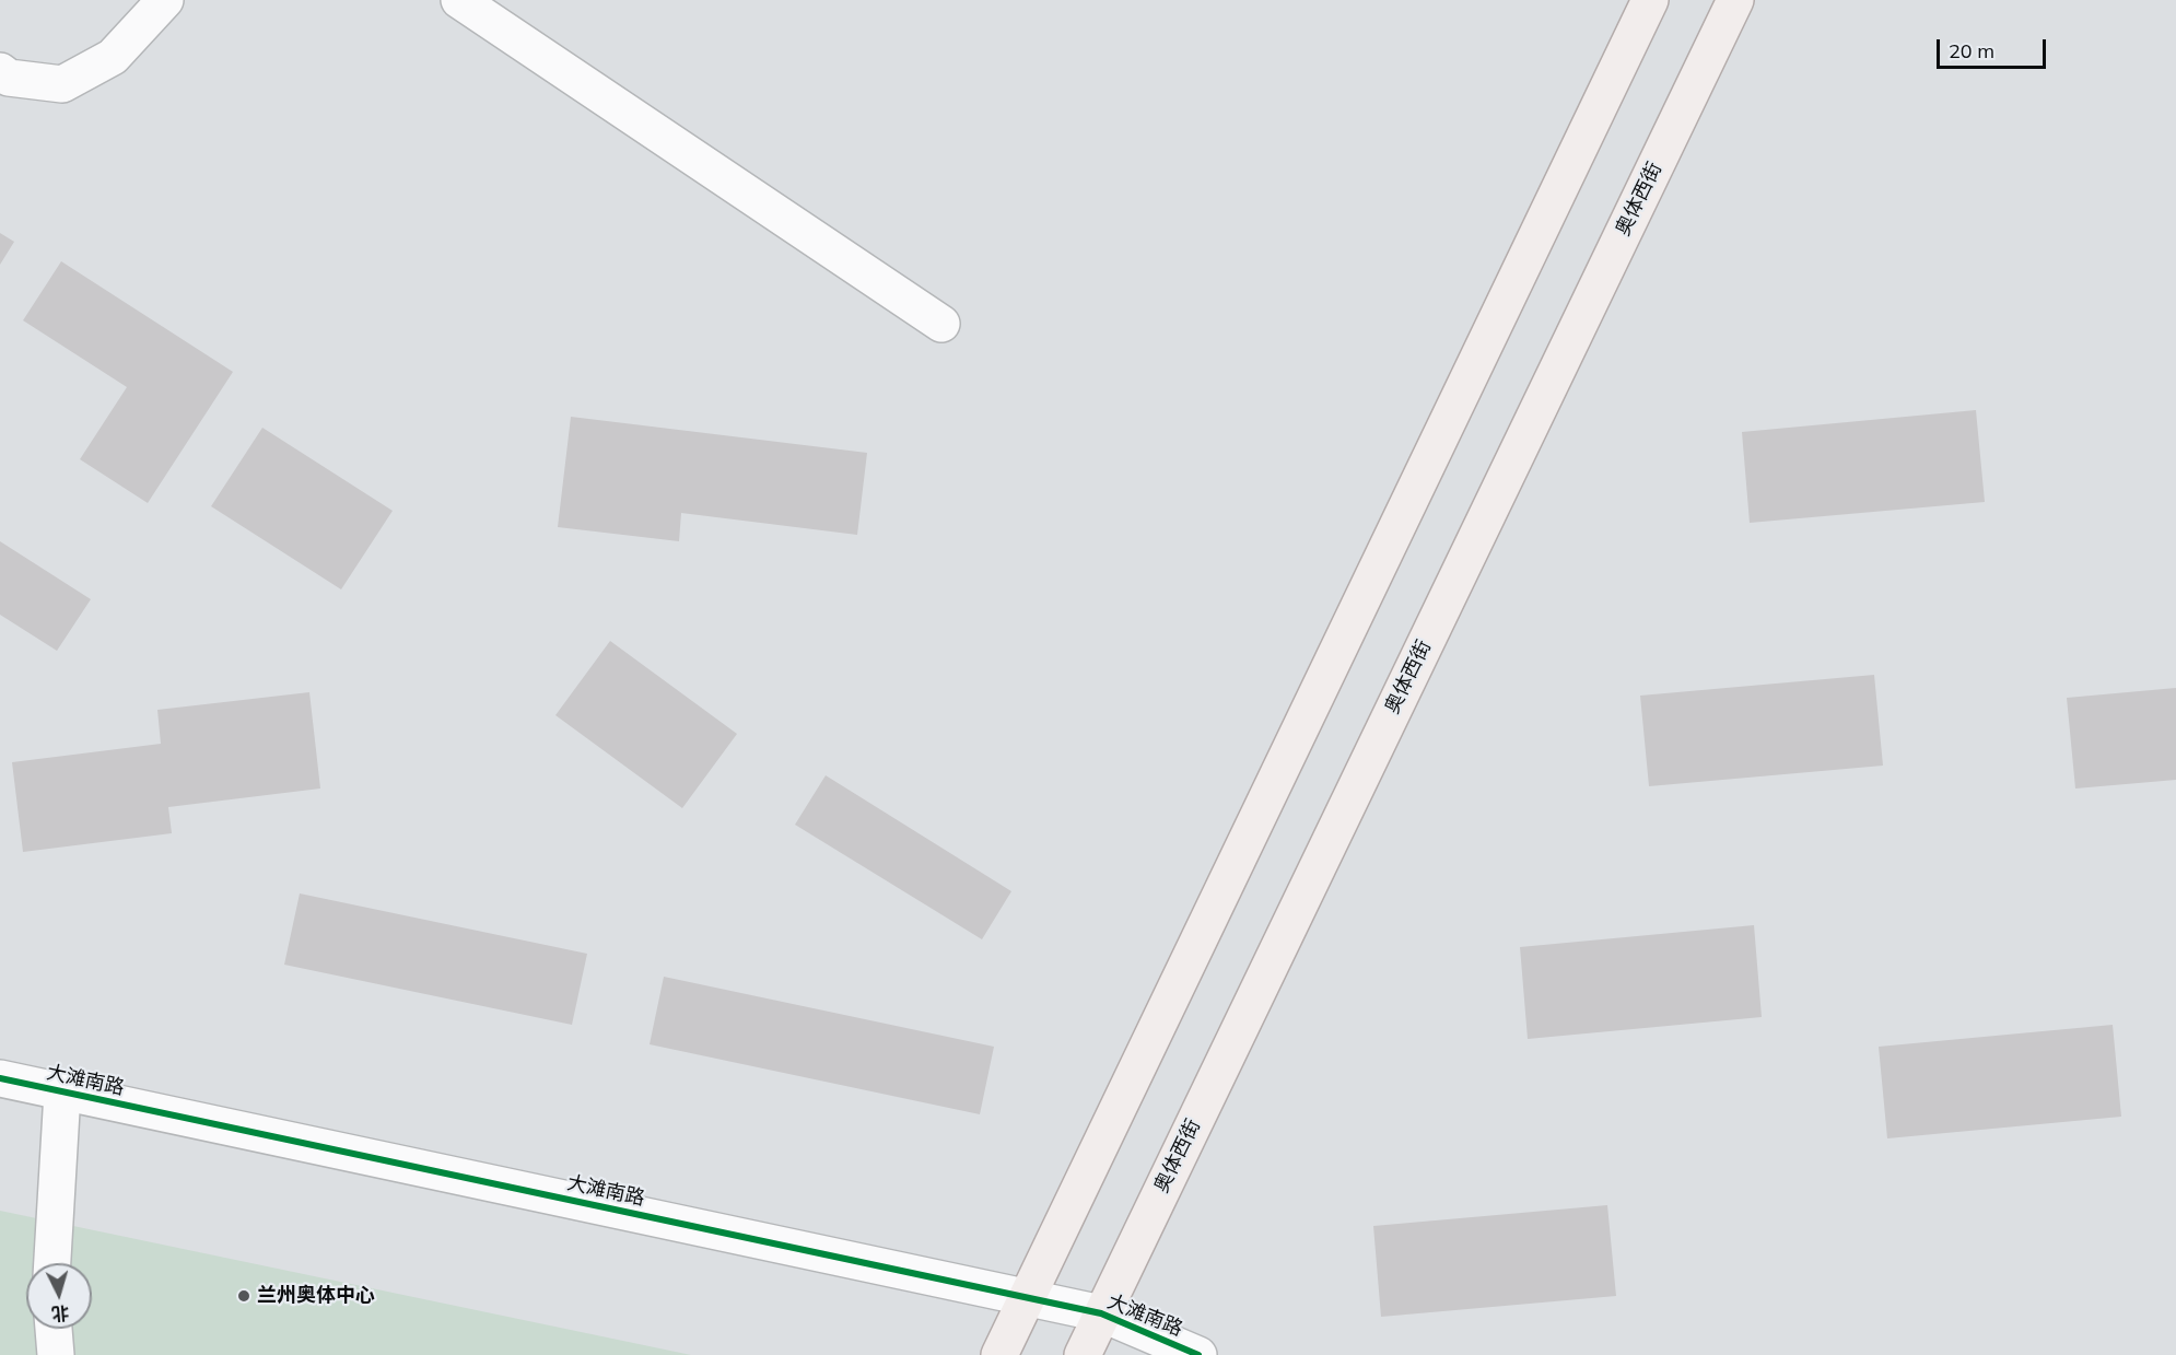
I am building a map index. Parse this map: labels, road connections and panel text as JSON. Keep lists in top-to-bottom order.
{
  "streets": {
    "main road": ["奥体西街"],
    "street": ["大滩南路"]
  },
  "crossings": [
    ["奥体西街", "大滩南路"]
  ],
  "places": ["兰州奥体中心"],
  "scale_bar": "20 m",
  "north": "bottom"
}
